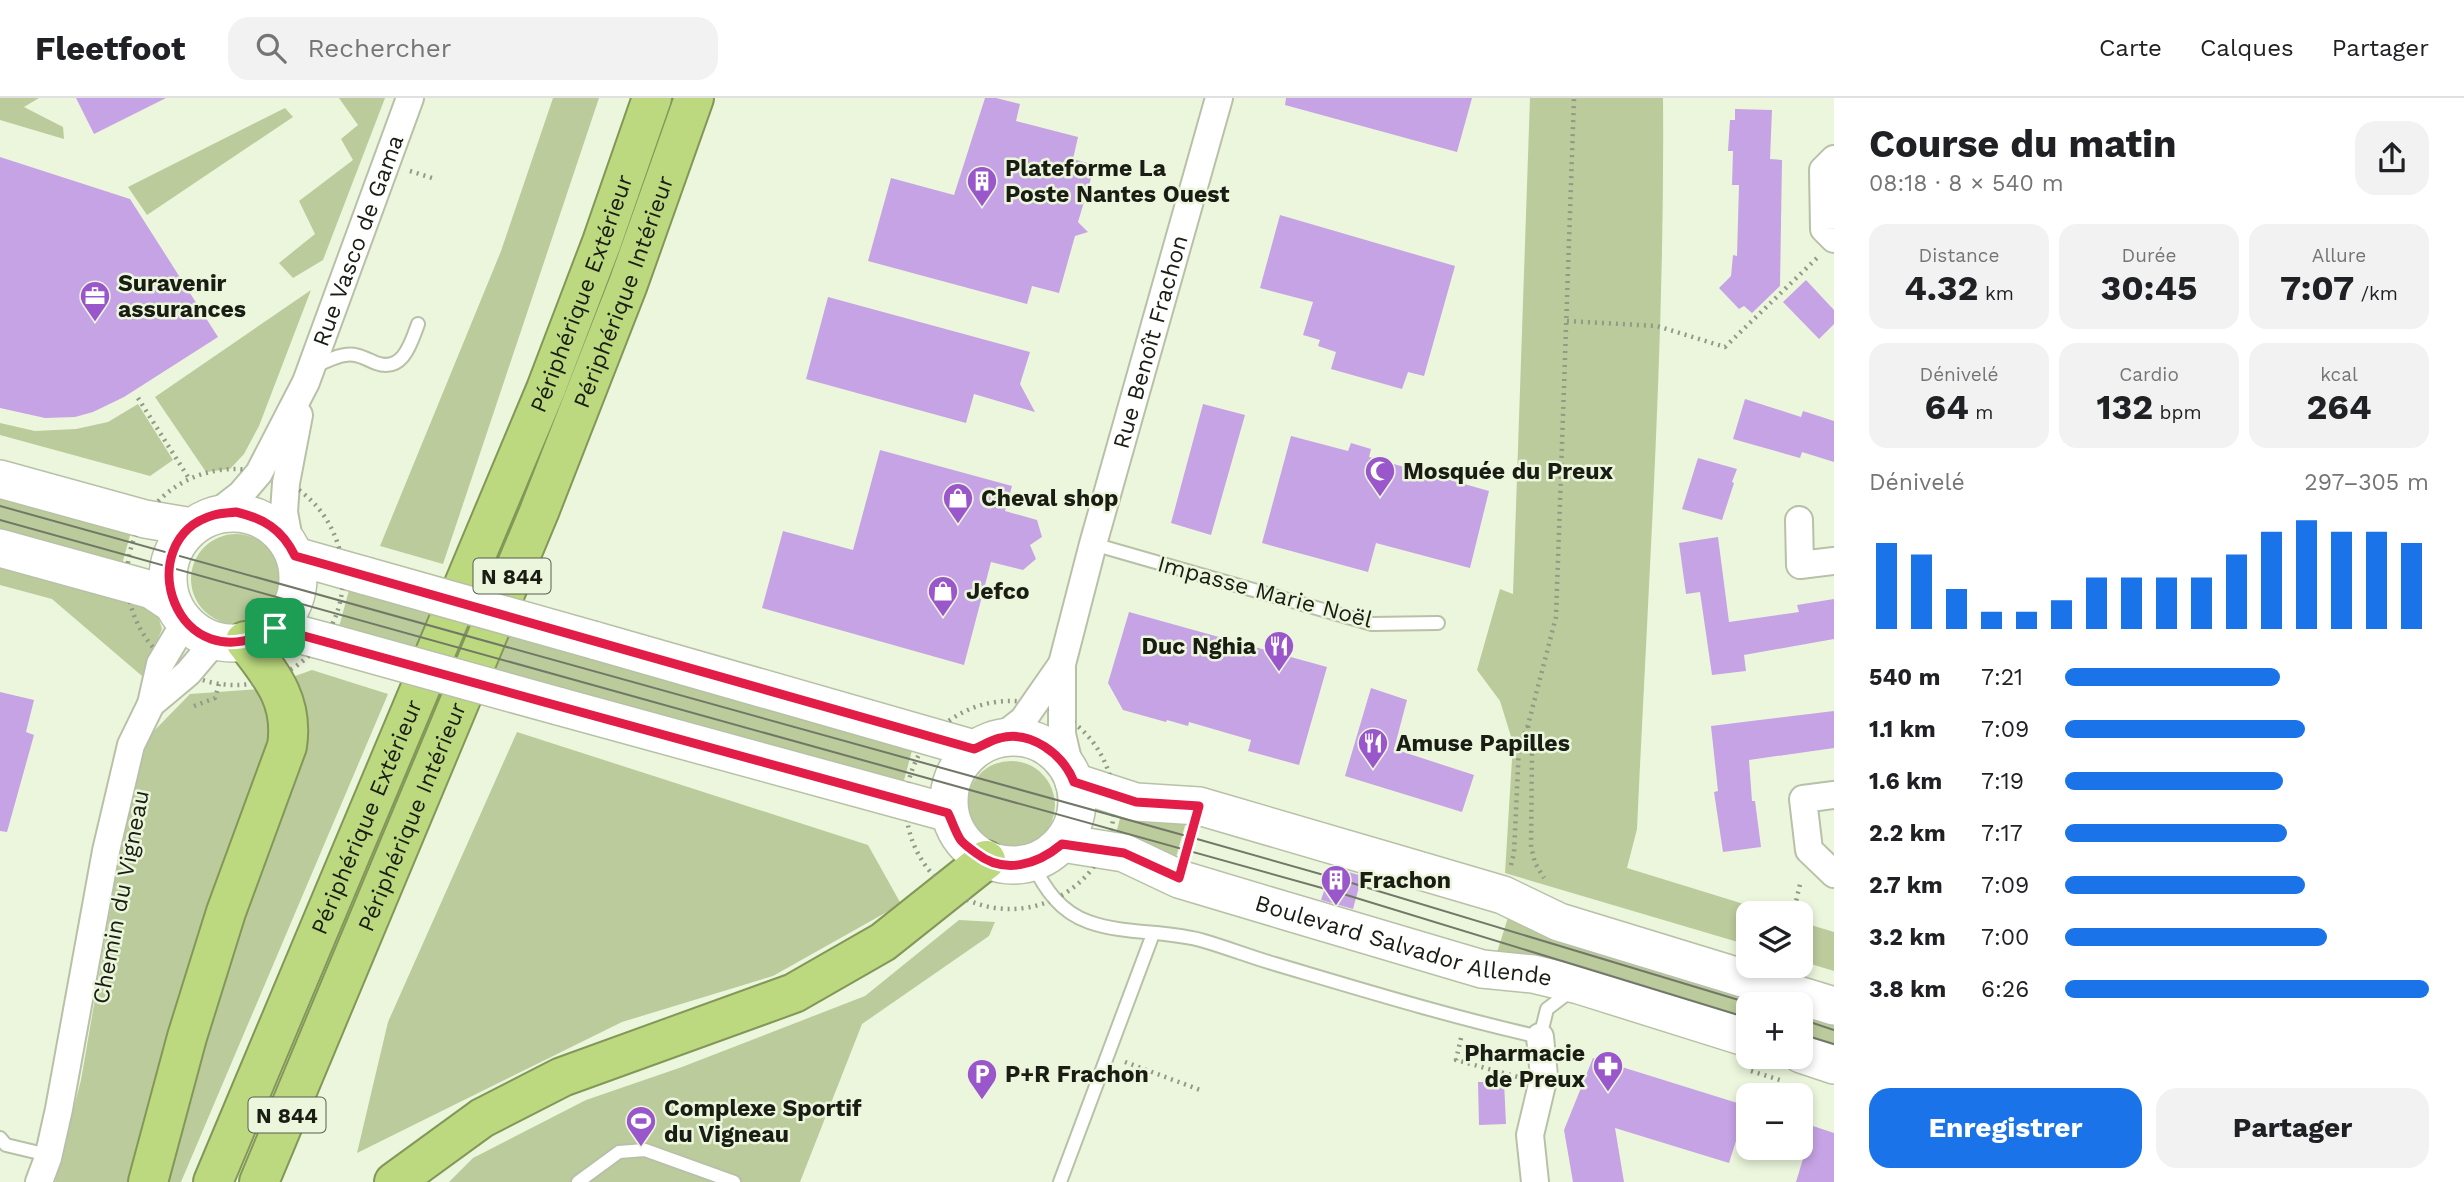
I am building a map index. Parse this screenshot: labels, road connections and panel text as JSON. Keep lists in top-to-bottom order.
{
  "streets": {
    "highway": ["Périphérique Extérieur", "Périphérique Intérieur", "N 844"],
    "street": [
      "Rue Vasco de Gama",
      "Rue Benoît Frachon",
      "Chemin du Vigneau",
      "Boulevard Salvador Allende"
    ],
    "lane": ["Impasse Marie Noël"]
  },
  "crossings": [
    ["Rue Vasco de Gama", "Chemin du Vigneau"],
    ["Rue Benoît Frachon", "Impasse Marie Noël"]
  ],
  "places": {
    "building": ["Plateforme La Poste Nantes Ouest", "Frachon"],
    "office": ["Suravenir assurances"],
    "mosque": ["Mosquée du Preux"],
    "shop": ["Cheval shop", "Jefco"],
    "restaurant": ["Duc Nghia", "Amuse Papilles"],
    "pharmacy": ["Pharmacie de Preux"],
    "parking": ["P+R Frachon"],
    "sports": ["Complexe Sportif du Vigneau"]
  },
  "page": {
    "header": "Fleetfoot",
    "search": "Rechercher",
    "nav": ["Carte", "Calques", "Partager"],
    "heading": ["Course du matin", "08:18 · 8 × 540 m"],
    "stats": [
      ["Distance", "4.32 km"],
      ["Durée", "30:45"],
      ["Allure", "7:07 /km"],
      ["Dénivelé", "64 m"],
      ["Cardio", "132 bpm"],
      ["kcal", "264"]
    ],
    "chart": ["Dénivelé", "297–305 m"],
    "list": [
      {
        "name": "540 m",
        "note": "7:21"
      },
      {
        "name": "1.1 km",
        "note": "7:09"
      },
      {
        "name": "1.6 km",
        "note": "7:19"
      },
      {
        "name": "2.2 km",
        "note": "7:17"
      },
      {
        "name": "2.7 km",
        "note": "7:09"
      },
      {
        "name": "3.2 km",
        "note": "7:00"
      },
      {
        "name": "3.8 km",
        "note": "6:26"
      }
    ],
    "map_buttons": ["+", "−"],
    "buttons": ["Enregistrer", "Partager"]
  }
}
